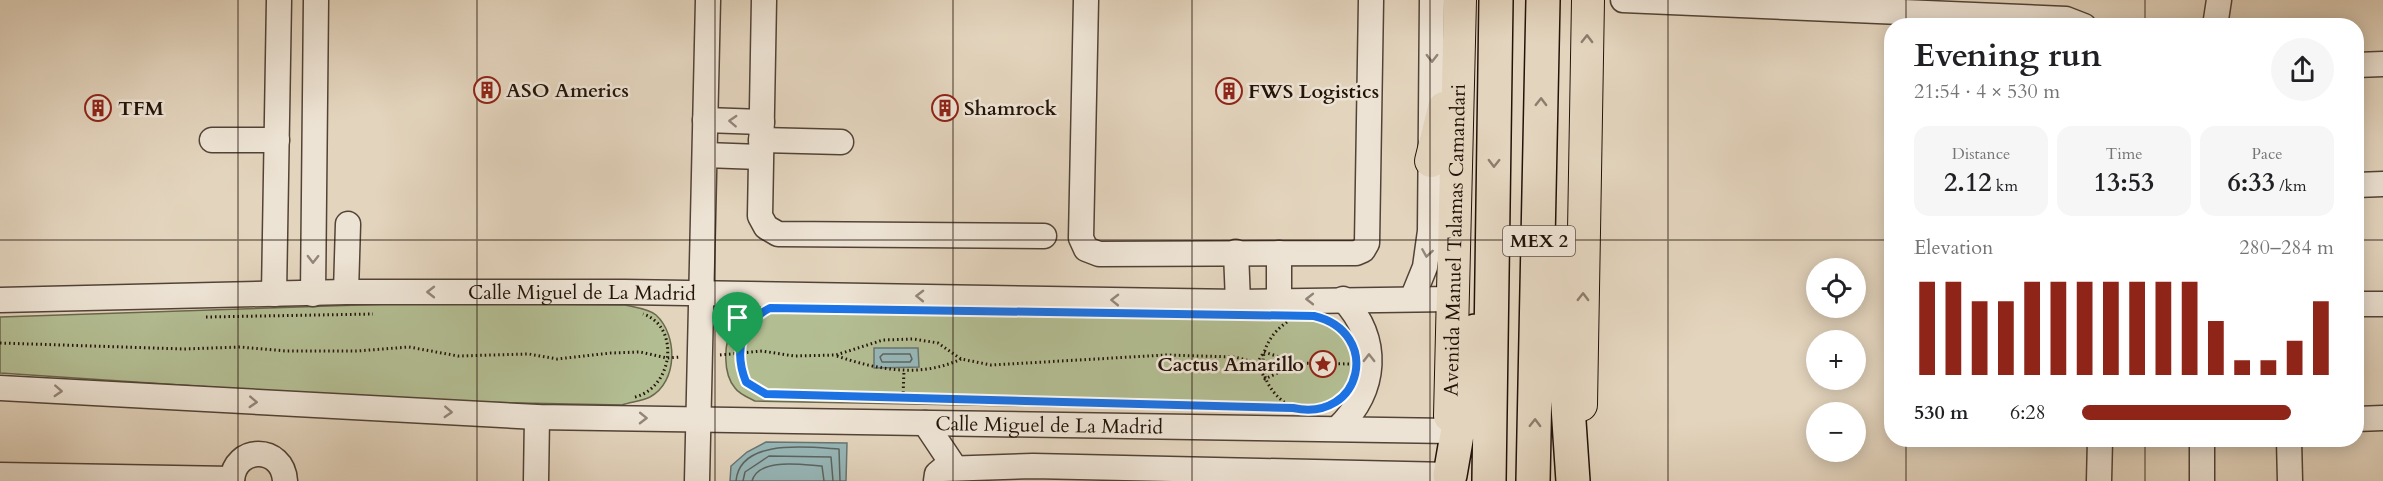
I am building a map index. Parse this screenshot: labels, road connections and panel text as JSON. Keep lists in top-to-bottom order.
{
  "streets": {
    "highway": ["MEX 2"],
    "main road": ["Avenida Manuel Talamas Camandari"],
    "street": ["Calle Miguel de La Madrid"]
  },
  "crossings": [
    ["Avenida Manuel Talamas Camandari", "Calle Miguel de La Madrid"]
  ],
  "places": {
    "building": [
      "ASO Americs",
      "FWS Logistics",
      "TFM",
      "Shamrock"
    ],
    "place": ["Cactus Amarillo"]
  },
  "page": {
    "heading": ["Evening run", "21:54 · 4 × 530 m"],
    "stats": [
      ["Distance", "2.12 km"],
      ["Time", "13:53"],
      ["Pace", "6:33 /km"]
    ],
    "chart": ["Elevation", "280–284 m"],
    "map_buttons": ["+", "−"],
    "list": [
      {
        "name": "530 m",
        "note": "6:28"
      }
    ]
  }
}
